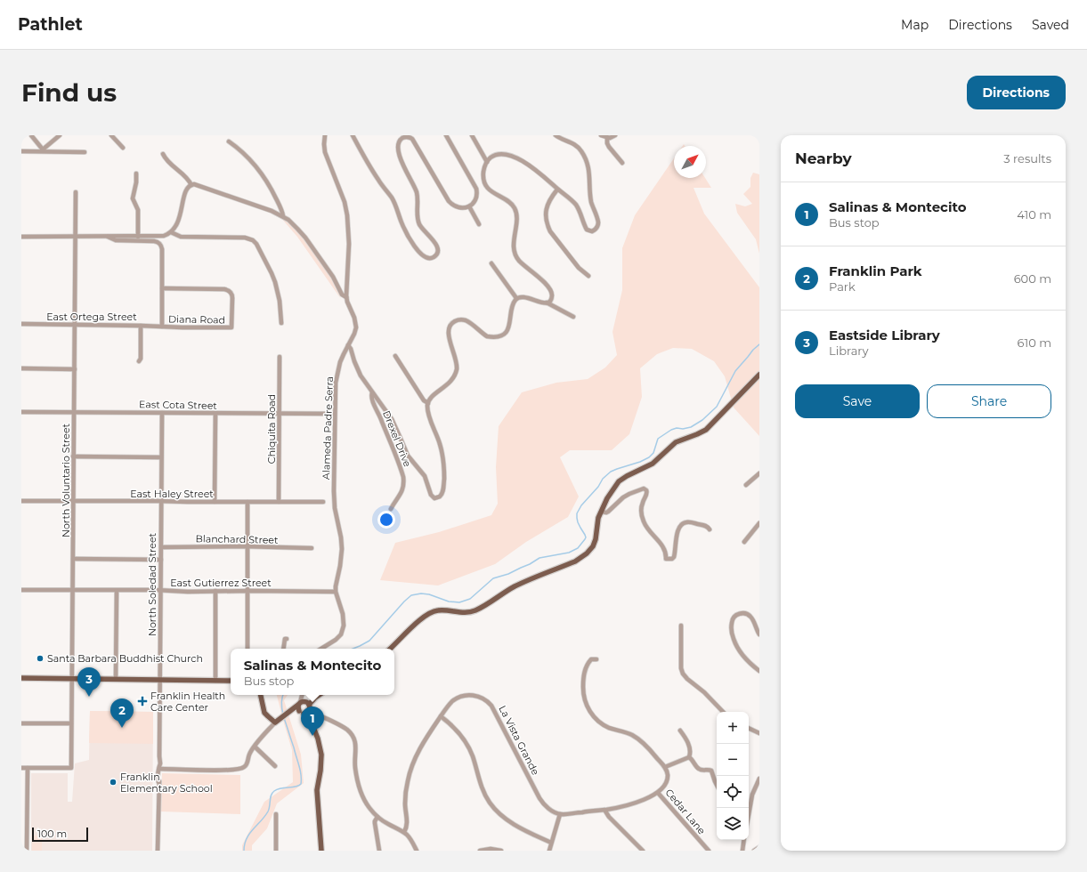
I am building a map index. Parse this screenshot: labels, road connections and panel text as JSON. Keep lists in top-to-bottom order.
{
  "streets": {
    "street": [
      "East Ortega Street",
      "Diana Road",
      "East Cota Street",
      "Alameda Padre Serra",
      "Chiquita Road",
      "Drexel Drive",
      "North Voluntario Street",
      "East Haley Street",
      "Blanchard Street",
      "East Gutierrez Street",
      "North Soledad Street",
      "La Vista Grande",
      "Cedar Lane"
    ]
  },
  "crossings": [
    ["East Ortega Street", "Diana Road"],
    ["East Ortega Street", "North Voluntario Street"],
    ["East Cota Street", "Alameda Padre Serra"],
    ["East Cota Street", "Chiquita Road"],
    ["East Cota Street", "North Voluntario Street"],
    ["East Cota Street", "North Soledad Street"],
    ["Alameda Padre Serra", "East Gutierrez Street"],
    ["Chiquita Road", "East Haley Street"],
    ["North Voluntario Street", "East Haley Street"],
    ["North Voluntario Street", "East Gutierrez Street"],
    ["East Haley Street", "North Soledad Street"],
    ["Blanchard Street", "North Soledad Street"],
    ["East Gutierrez Street", "North Soledad Street"]
  ],
  "places": {
    "other": ["Santa Barbara Buddhist Church", "Franklin Elementary School"],
    "health": ["Franklin Health Care Center"]
  },
  "scale_bar": "100 m",
  "north": "top right",
  "page": {
    "header": "Pathlet",
    "nav": ["Map", "Directions", "Saved"],
    "buttons": [
      "Directions",
      ["Save", "Share"]
    ],
    "title": "Find us",
    "heading": ["Nearby", "3 results"],
    "list": [
      {
        "mark": "1",
        "name": "Salinas & Montecito",
        "note": "Bus stop",
        "value": "410 m"
      },
      {
        "mark": "2",
        "name": "Franklin Park",
        "note": "Park",
        "value": "600 m"
      },
      {
        "mark": "3",
        "name": "Eastside Library",
        "note": "Library",
        "value": "610 m"
      }
    ],
    "popup": ["Salinas & Montecito", "Bus stop"],
    "pins": ["3", "2", "1"],
    "map_buttons": ["+", "−"],
    "scale": "100 m"
  }
}
